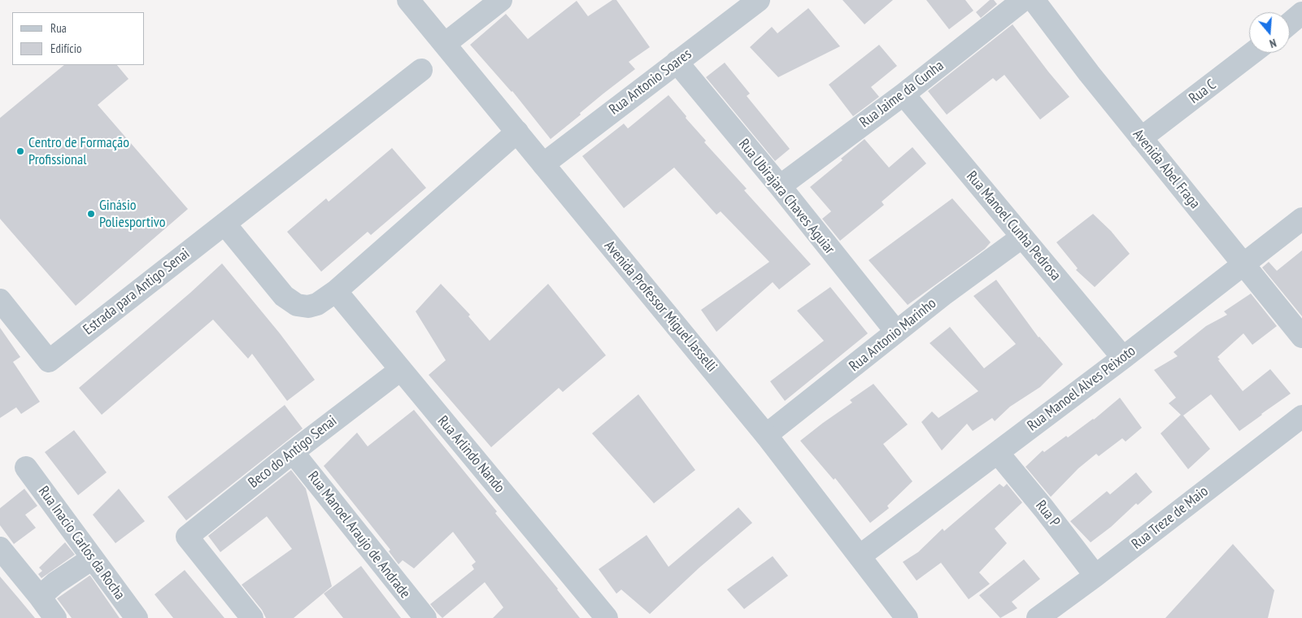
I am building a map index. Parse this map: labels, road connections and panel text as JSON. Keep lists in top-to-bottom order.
{
  "streets": {
    "street": [
      "Rua Antonio Soares",
      "Rua C",
      "Rua Jaime da Cunha",
      "Avenida Abel Fraga",
      "Rua Ubirajara Chaves Aguiar",
      "Rua Manoel Cunha Pedrosa",
      "Estrada para Antigo Senai",
      "Avenida Professor Miguel Jasselli",
      "Rua Antonio Marinho",
      "Rua Manoel Alves Peixoto",
      "Beco do Antigo Senai",
      "Rua Arlindo Nando",
      "Rua P",
      "Rua Treze de Maio",
      "Rua Manoel Araujo de Andrade",
      "Rua Inacio Carlos da Rocha"
    ]
  },
  "crossings": [
    ["Rua Antonio Soares", "Rua Ubirajara Chaves Aguiar"],
    ["Rua Antonio Soares", "Avenida Professor Miguel Jasselli"],
    ["Rua C", "Avenida Abel Fraga"],
    ["Rua Jaime da Cunha", "Rua Ubirajara Chaves Aguiar"],
    ["Rua Jaime da Cunha", "Rua Manoel Cunha Pedrosa"],
    ["Avenida Abel Fraga", "Rua Manoel Alves Peixoto"],
    ["Rua Ubirajara Chaves Aguiar", "Rua Antonio Marinho"],
    ["Rua Manoel Cunha Pedrosa", "Rua Antonio Marinho"],
    ["Rua Manoel Cunha Pedrosa", "Rua Manoel Alves Peixoto"],
    ["Avenida Professor Miguel Jasselli", "Rua Antonio Marinho"],
    ["Avenida Professor Miguel Jasselli", "Rua Manoel Alves Peixoto"],
    ["Rua Manoel Alves Peixoto", "Rua P"],
    ["Beco do Antigo Senai", "Rua Arlindo Nando"],
    ["Beco do Antigo Senai", "Rua Manoel Araujo de Andrade"],
    ["Rua P", "Rua Treze de Maio"]
  ],
  "places": ["Centro de Formação Profissional", "Ginásio Poliesportivo"],
  "legend": ["Rua", "Edifício"],
  "north": "bottom"
}
